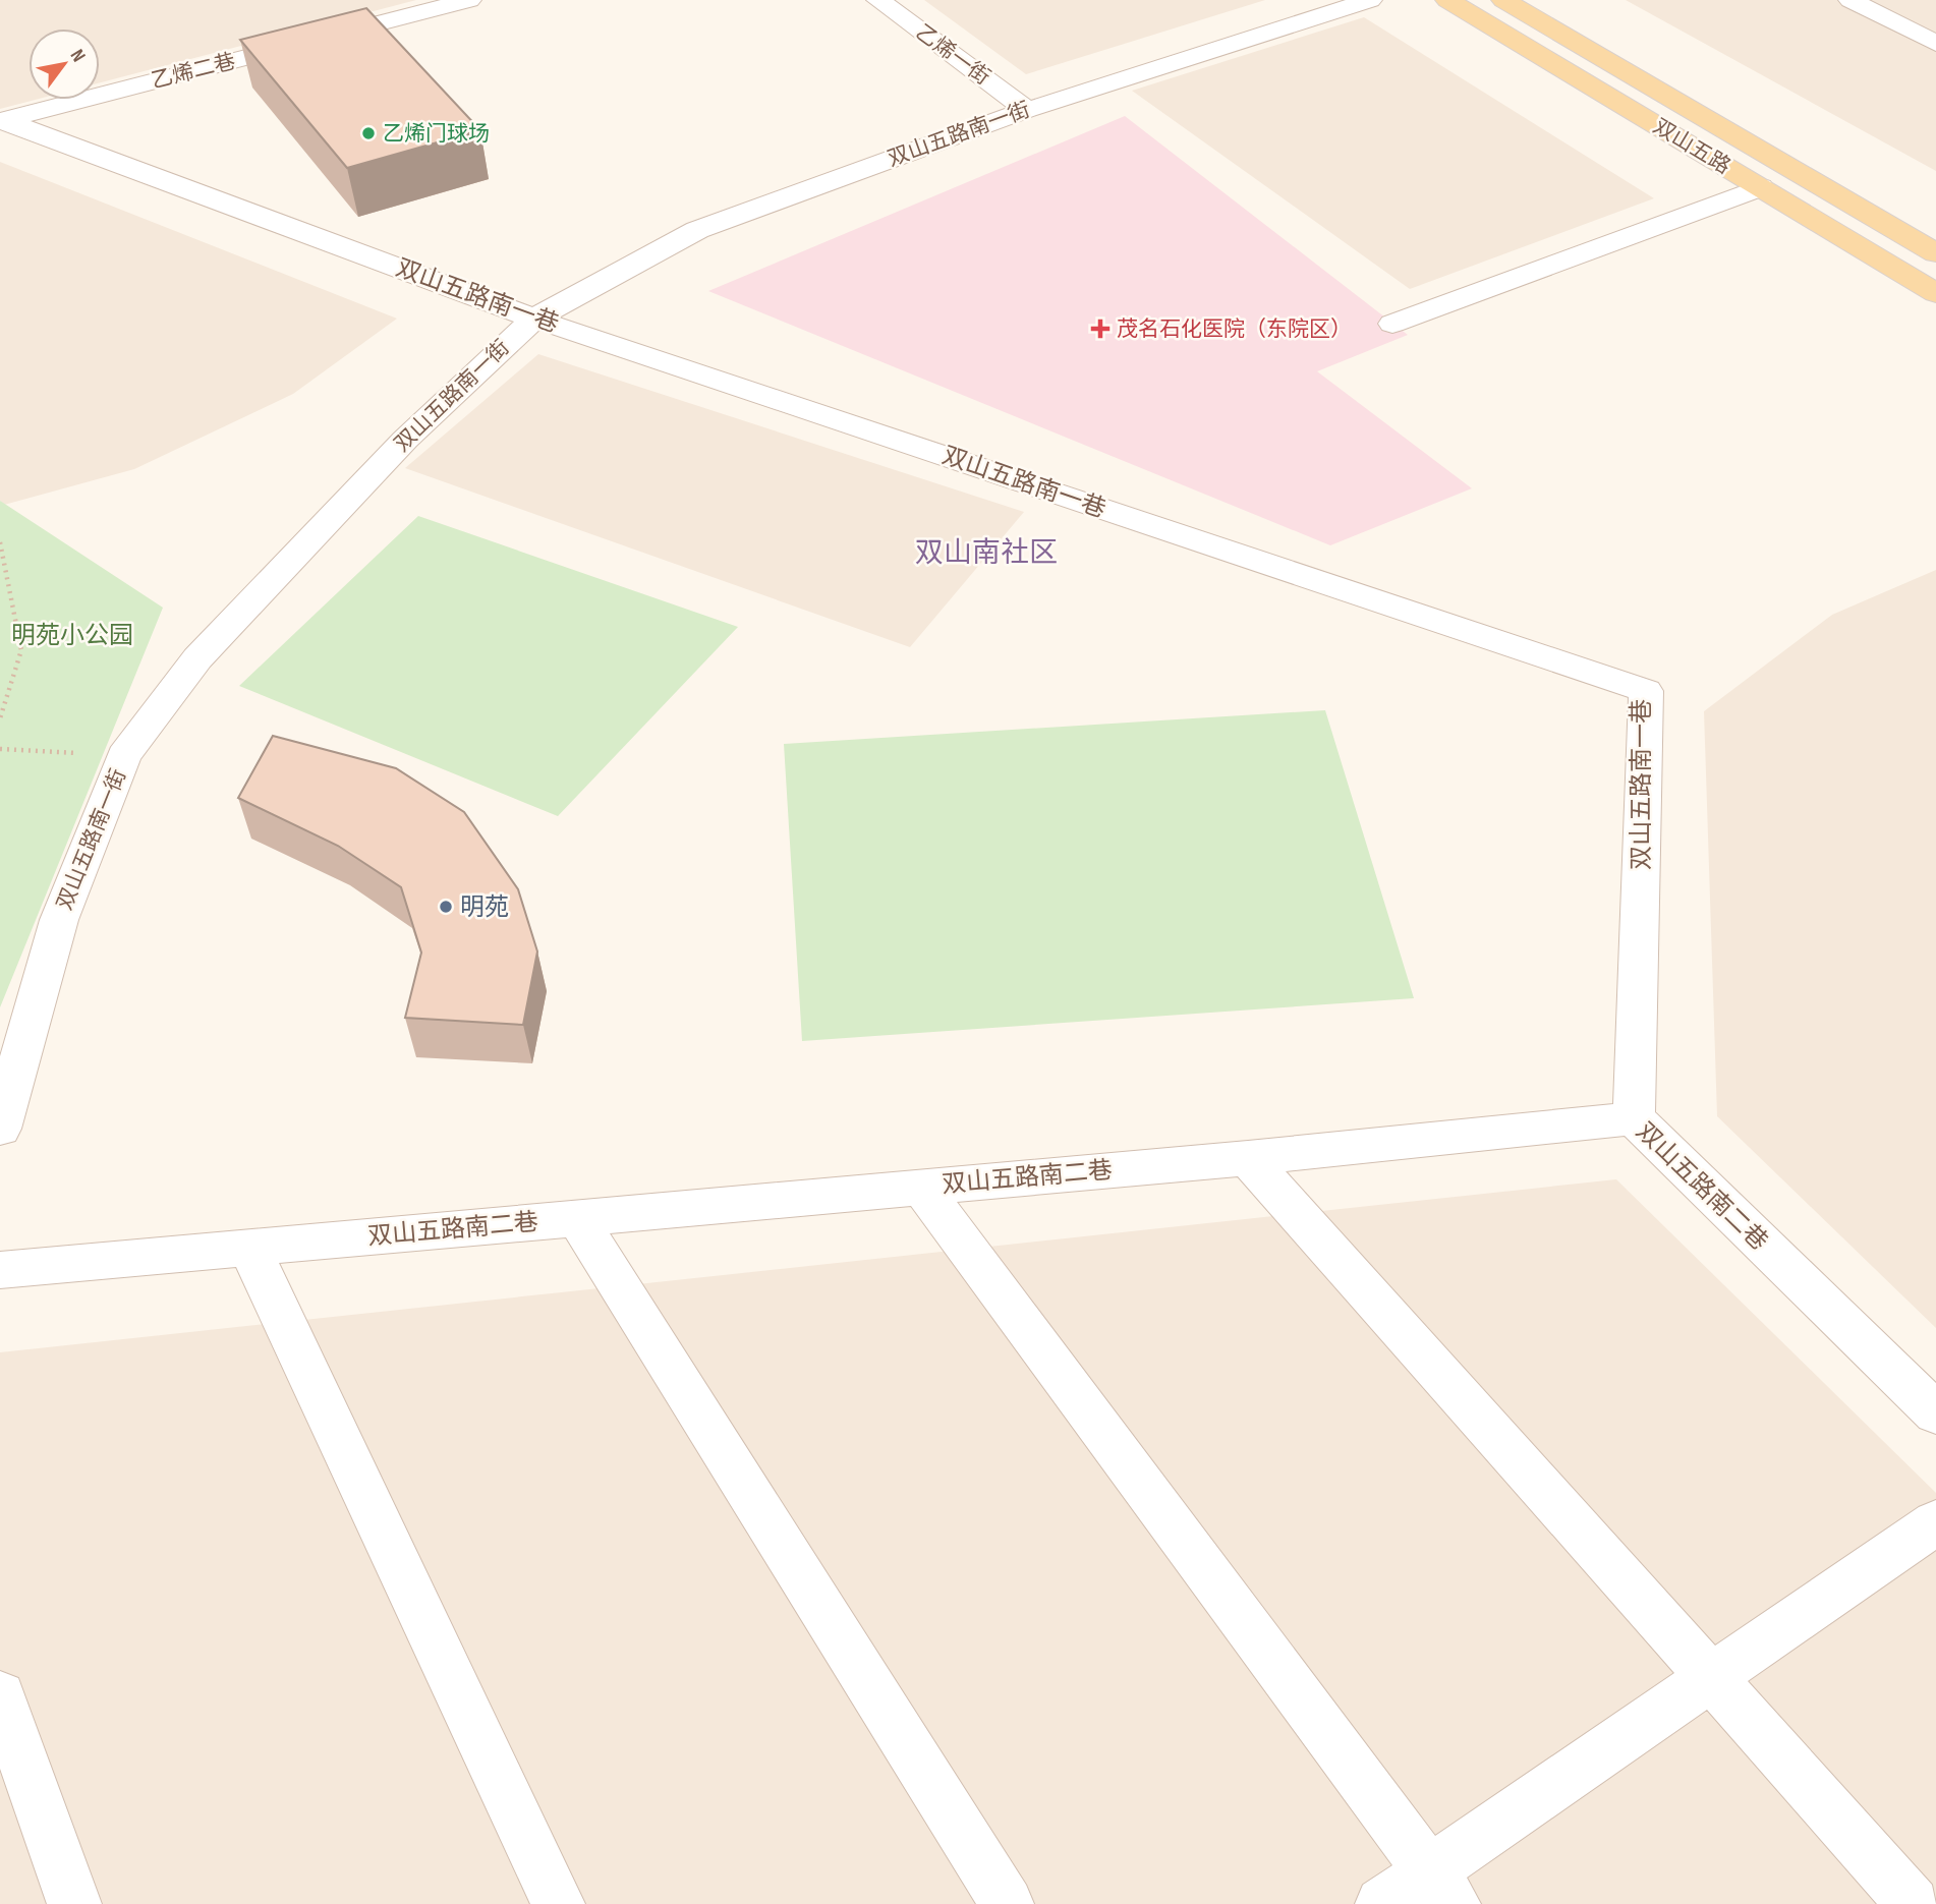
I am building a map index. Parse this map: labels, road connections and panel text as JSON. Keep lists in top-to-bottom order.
{
  "streets": {
    "main road": ["双山五路"],
    "street": [
      "乙烯一街",
      "乙烯二巷",
      "双山五路南一街",
      "双山五路南一巷",
      "双山五路南二巷"
    ]
  },
  "crossings": [
    ["乙烯一街", "双山五路南一街"],
    ["乙烯二巷", "双山五路南一巷"],
    ["双山五路南一街", "双山五路南一巷"],
    ["双山五路南一巷", "双山五路南二巷"]
  ],
  "districts": ["双山南社区"],
  "parks": ["明苑小公园"],
  "places": {
    "other": ["乙烯门球场", "明苑"],
    "health": ["茂名石化医院（东院区）"]
  },
  "north": "top right"
}
